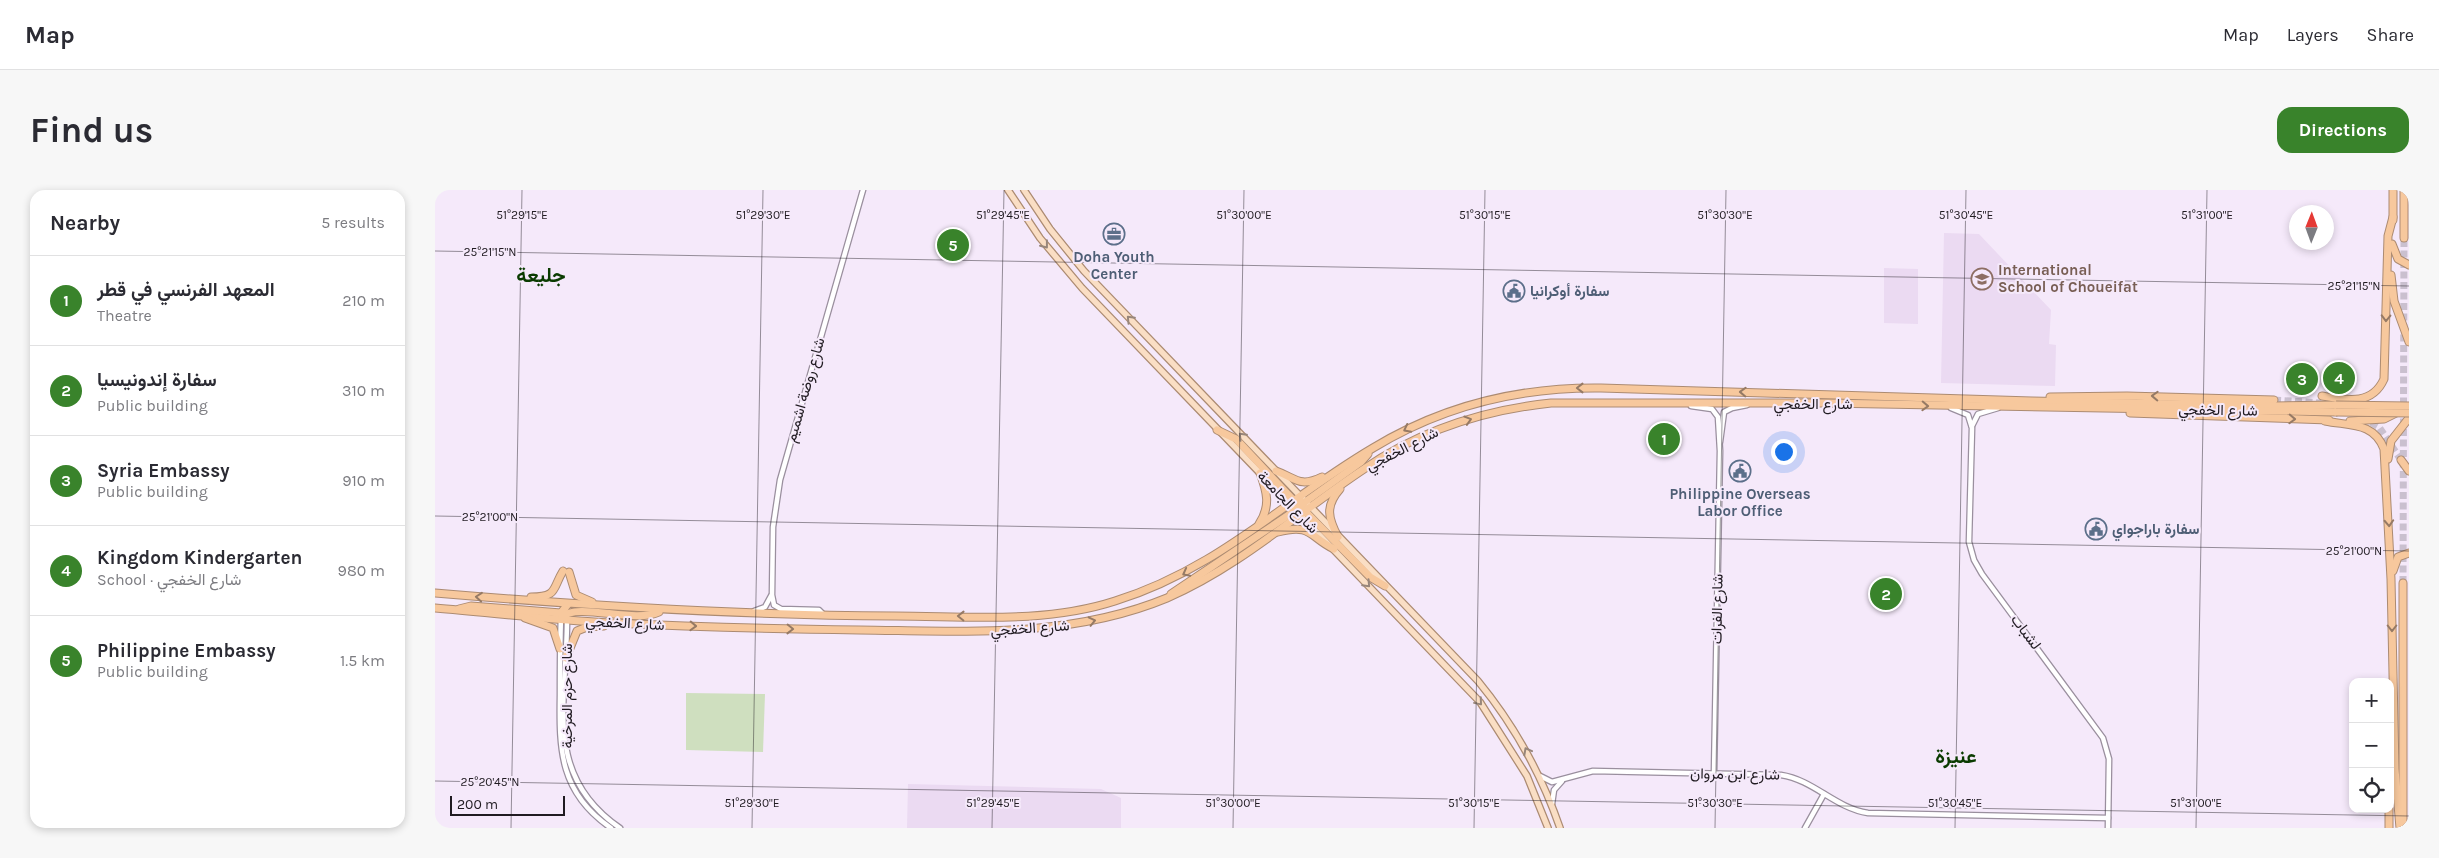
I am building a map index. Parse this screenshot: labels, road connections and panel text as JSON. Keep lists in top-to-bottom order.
{
  "streets": {
    "highway": ["شارع الخفجي"],
    "main road": ["شارع الجامعة"],
    "street": [
      "شارع روضة اشميم",
      "شارع الفرات",
      "لشباب",
      "شارع حزم المرخية",
      "شارع ابن مروان"
    ]
  },
  "crossings": [
    ["شارع الخفجي", "شارع الجامعة"],
    ["شارع الخفجي", "شارع الفرات"],
    ["شارع الخفجي", "شارع حزم المرخية"],
    ["شارع الجامعة", "شارع ابن مروان"],
    ["شارع الفرات", "شارع ابن مروان"],
    ["لشباب", "شارع ابن مروان"]
  ],
  "districts": ["جليعة", "عنيزة"],
  "places": {
    "office": ["Doha Youth Center"],
    "school or university": ["International School of Choueifat"],
    "public building": ["سفارة أوكرانيا", "Philippine Overseas Labor Office", "سفارة باراجواي"]
  },
  "scale_bar": "200 m",
  "north": "top",
  "page": {
    "header": "Map",
    "nav": ["Map", "Layers", "Share"],
    "buttons": "Directions",
    "title": "Find us",
    "heading": ["Nearby", "5 results"],
    "pins": [
      "5",
      "4",
      "3",
      "1",
      "2"
    ],
    "list": [
      {
        "mark": "1",
        "name": "المعهد الفرنسي في قطر",
        "note": "Theatre",
        "value": "210 m"
      },
      {
        "mark": "2",
        "name": "سفارة إندونيسيا",
        "note": "Public building",
        "value": "310 m"
      },
      {
        "mark": "3",
        "name": "Syria Embassy",
        "note": "Public building",
        "value": "910 m"
      },
      {
        "mark": "4",
        "name": "Kingdom Kindergarten",
        "note": "School · شارع الخفجي",
        "value": "980 m"
      },
      {
        "mark": "5",
        "name": "Philippine Embassy",
        "note": "Public building",
        "value": "1.5 km"
      }
    ],
    "map_buttons": ["+", "−"],
    "scale": "200 m"
  },
  "coordinates": [
    "51°29'15\"E",
    "51°29'30\"E",
    "51°29'45\"E",
    "51°30'00\"E",
    "51°30'15\"E",
    "51°30'30\"E",
    "51°30'45\"E",
    "51°31'00\"E",
    "25°21'15\"N",
    "25°21'00\"N",
    "25°20'45\"N"
  ]
}
